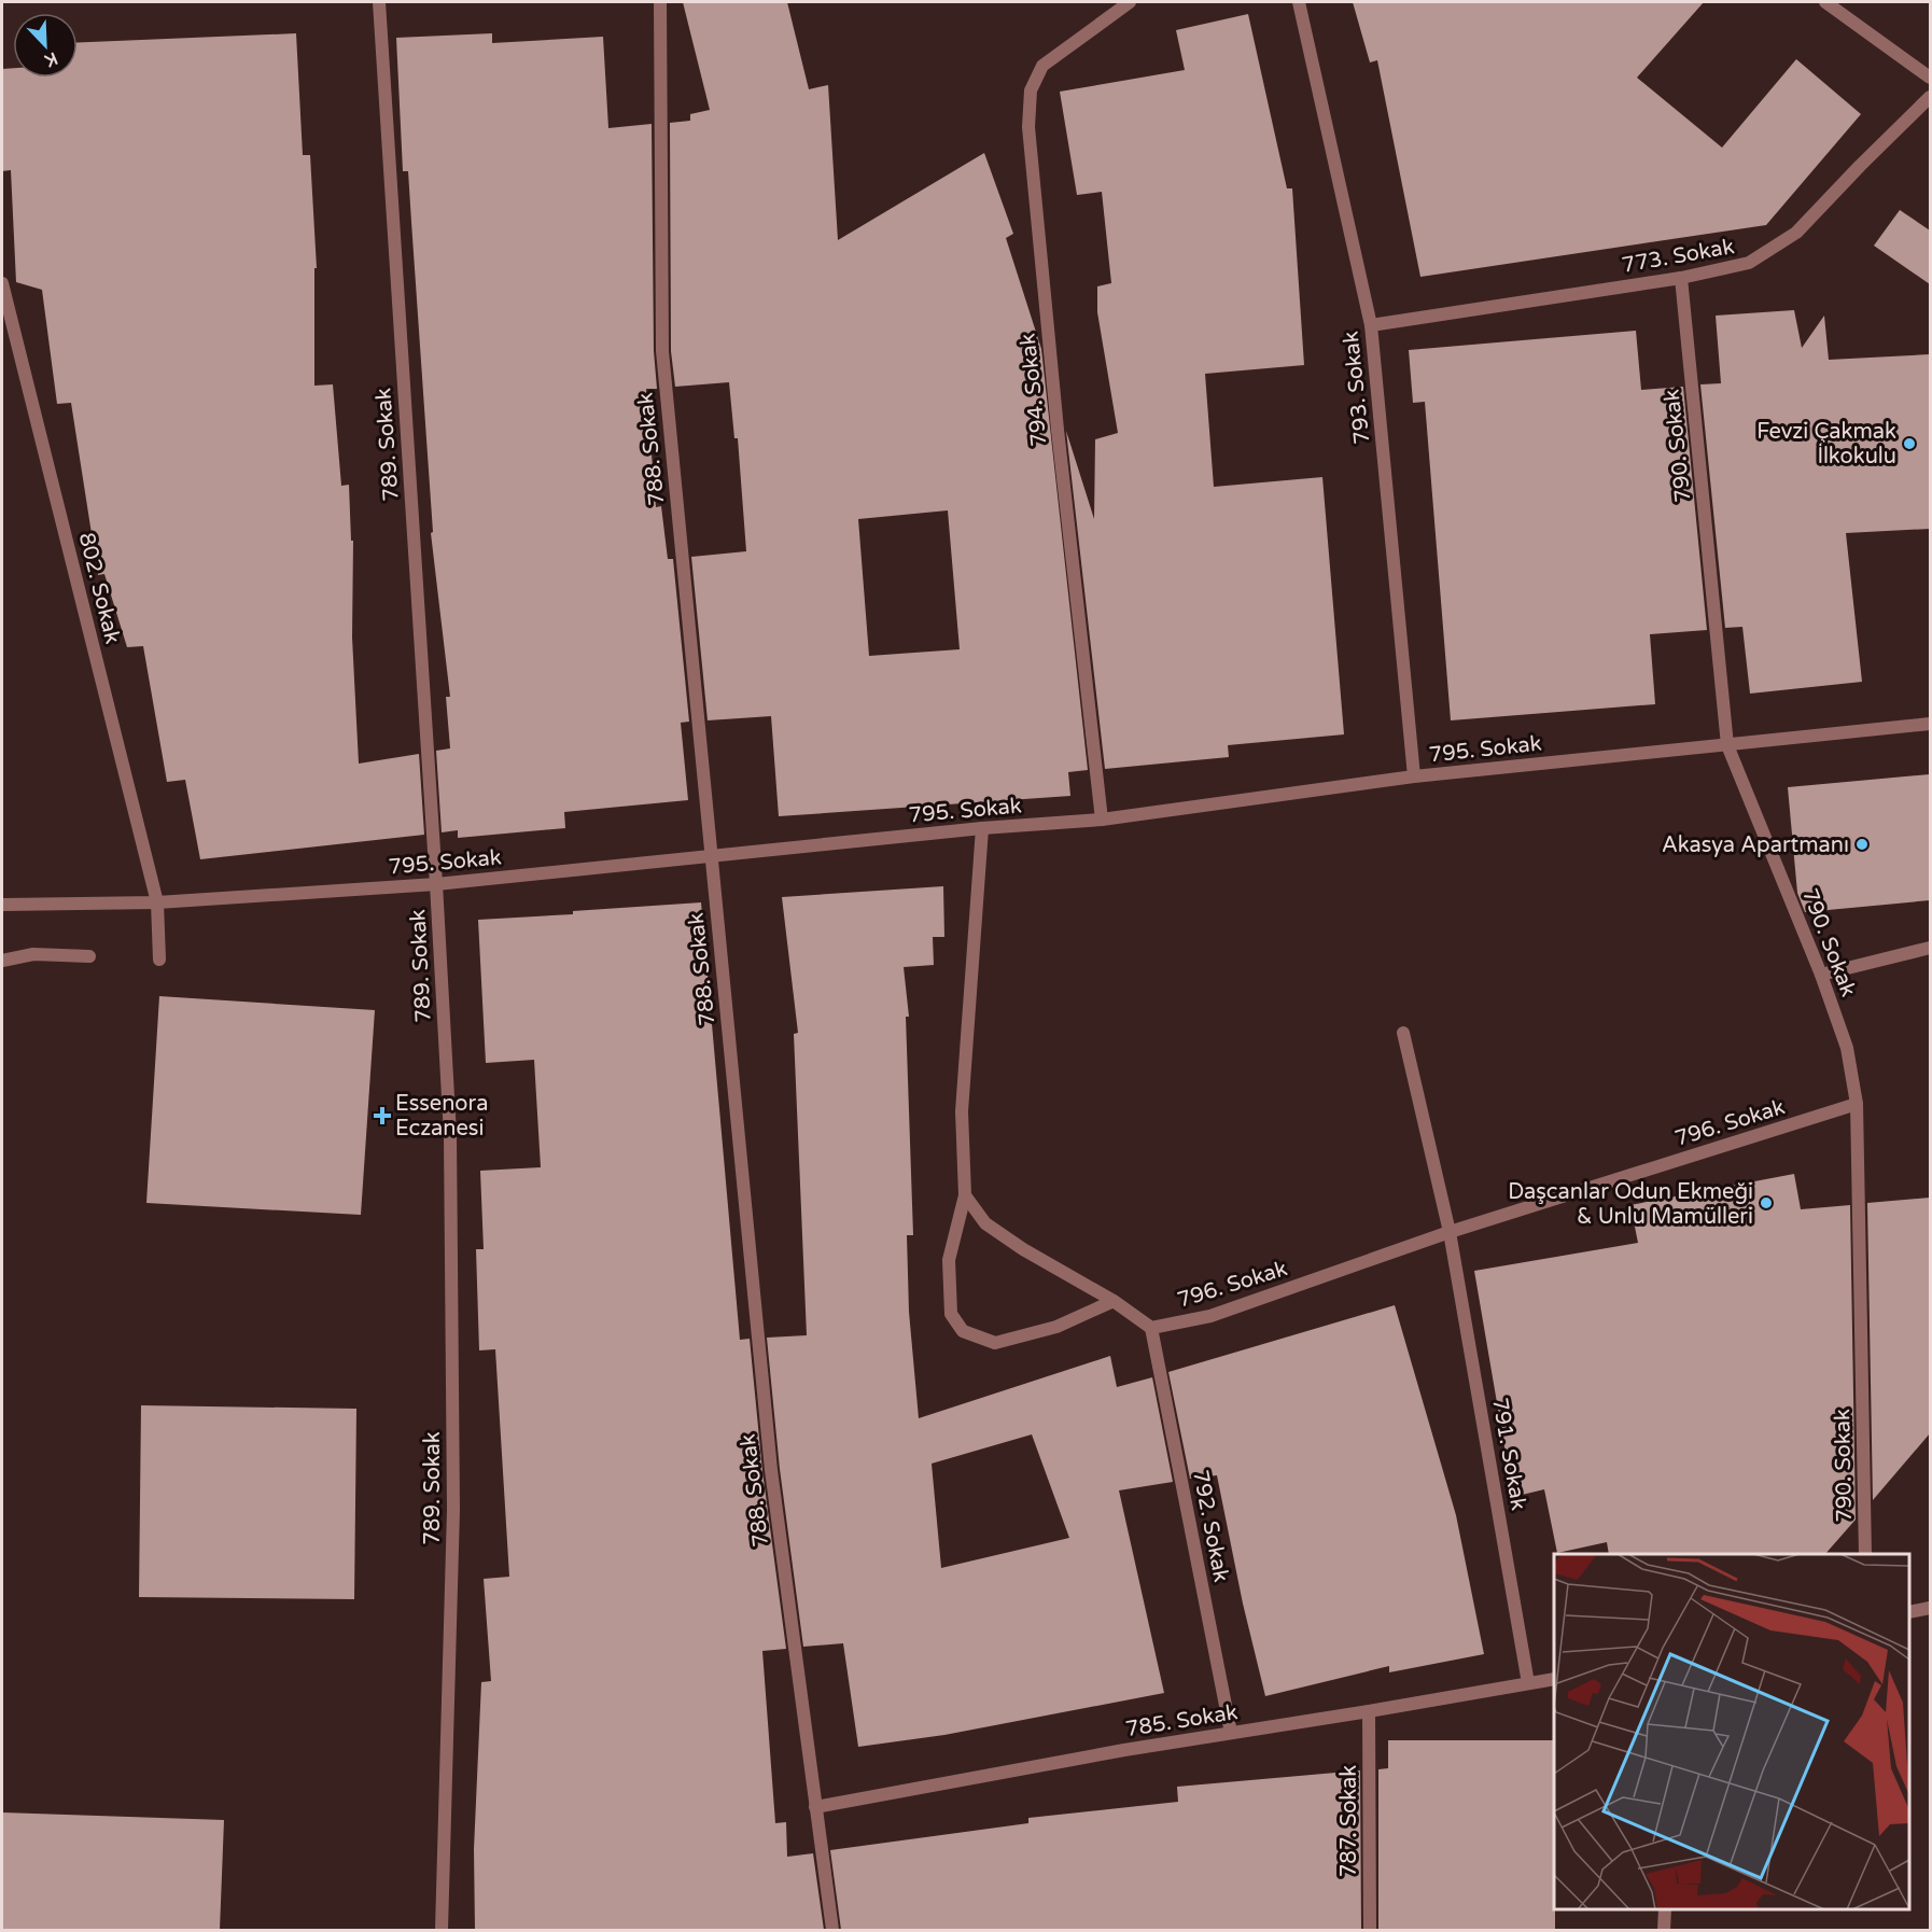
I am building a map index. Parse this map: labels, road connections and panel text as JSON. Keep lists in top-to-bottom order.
{
  "streets": {
    "street": [
      "773. Sokak",
      "793. Sokak",
      "794. Sokak",
      "789. Sokak",
      "790. Sokak",
      "788. Sokak",
      "802. Sokak",
      "795. Sokak",
      "796. Sokak",
      "791. Sokak",
      "792. Sokak",
      "785. Sokak",
      "787. Sokak"
    ]
  },
  "crossings": [
    ["773. Sokak", "793. Sokak"],
    ["773. Sokak", "790. Sokak"],
    ["793. Sokak", "795. Sokak"],
    ["794. Sokak", "795. Sokak"],
    ["789. Sokak", "795. Sokak"],
    ["790. Sokak", "795. Sokak"],
    ["790. Sokak", "796. Sokak"],
    ["788. Sokak", "795. Sokak"],
    ["788. Sokak", "785. Sokak"],
    ["802. Sokak", "795. Sokak"],
    ["796. Sokak", "791. Sokak"],
    ["796. Sokak", "792. Sokak"],
    ["791. Sokak", "785. Sokak"],
    ["792. Sokak", "785. Sokak"],
    ["785. Sokak", "787. Sokak"]
  ],
  "places": {
    "other": ["Fevzi Çakmak İlkokulu", "Akasya Apartmanı", "Daşcanlar Odun Ekmeği & Unlu Mamülleri"],
    "health": ["Essenora Eczanesi"]
  },
  "north": "bottom right"
}
